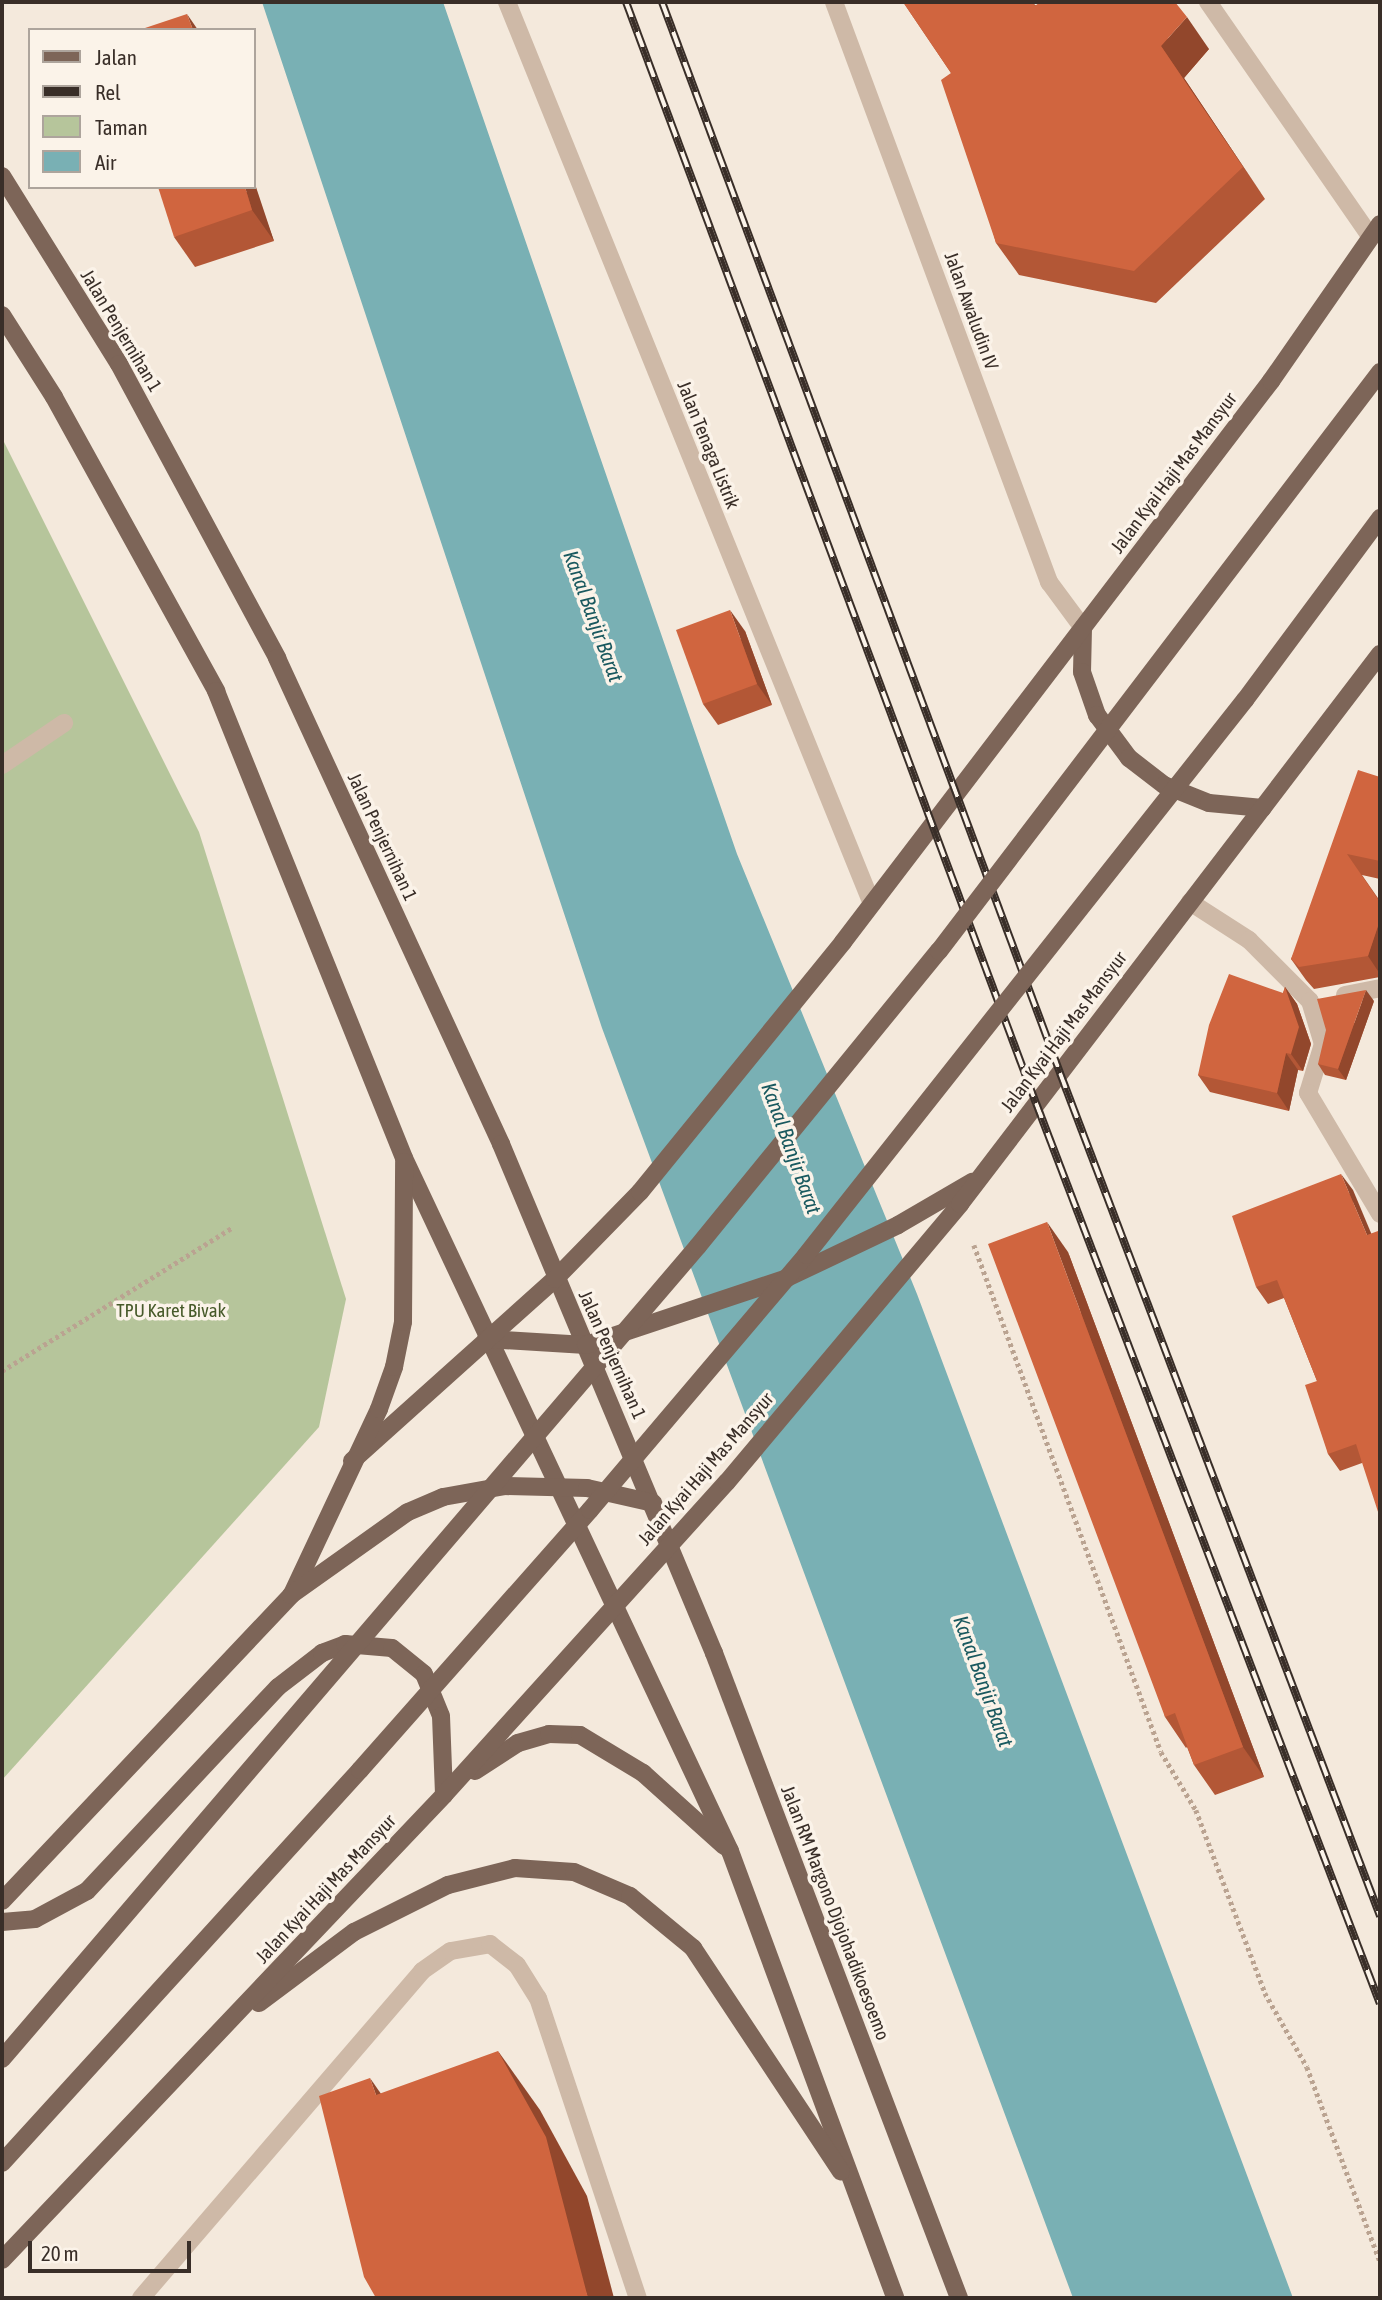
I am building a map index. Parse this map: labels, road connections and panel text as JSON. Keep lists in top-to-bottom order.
{
  "streets": {
    "main road": ["Jalan Penjernihan 1", "Jalan Kyai Haji Mas Mansyur", "Jalan RM Margono Djojohadikoesoemo"],
    "street": ["Jalan Awaludin IV", "Jalan Tenaga Listrik"]
  },
  "crossings": [
    ["Jalan Awaludin IV", "Jalan Kyai Haji Mas Mansyur"],
    ["Jalan Penjernihan 1", "Jalan Kyai Haji Mas Mansyur"],
    ["Jalan Penjernihan 1", "Jalan RM Margono Djojohadikoesoemo"],
    ["Jalan Tenaga Listrik", "Jalan Kyai Haji Mas Mansyur"],
    ["Jalan Kyai Haji Mas Mansyur", "Jalan RM Margono Djojohadikoesoemo"]
  ],
  "water": ["Kanal Banjir Barat"],
  "parks": ["TPU Karet Bivak"],
  "legend": [
    "Jalan",
    "Rel",
    "Taman",
    "Air"
  ],
  "scale_bar": "20 m"
}
